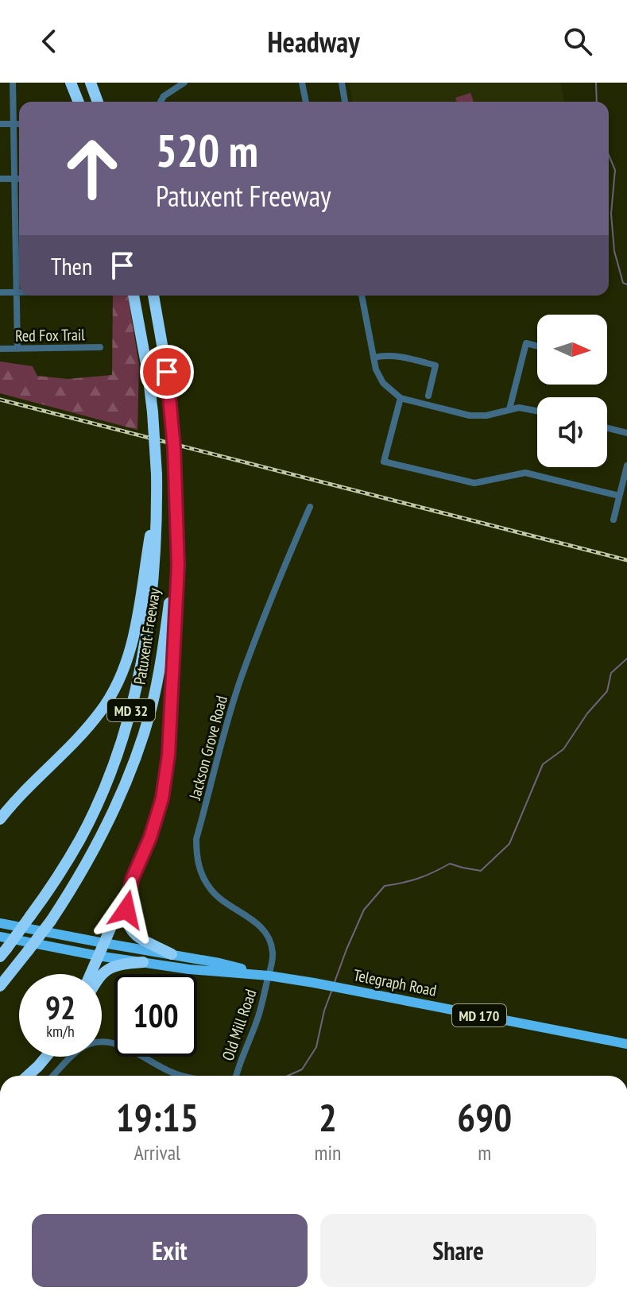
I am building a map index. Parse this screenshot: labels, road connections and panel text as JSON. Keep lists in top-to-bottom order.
{
  "streets": {
    "highway": ["Patuxent Freeway", "MD 32"],
    "main road": ["Telegraph Road", "MD 170"],
    "street": ["Red Fox Trail", "Jackson Grove Road", "Old Mill Road"]
  },
  "crossings": [
    ["Jackson Grove Road", "Telegraph Road"],
    ["Jackson Grove Road", "Old Mill Road"],
    ["Telegraph Road", "Old Mill Road"]
  ],
  "north": "right",
  "page": {
    "header": "Headway",
    "turn": ["520 m", "Patuxent Freeway"],
    "then": "Then",
    "speed": "92 km/h",
    "limit": "100",
    "eta": [
      "19:15",
      "Arrival",
      "2",
      "min",
      "690",
      "m"
    ],
    "buttons": ["Exit", "Share"]
  }
}
